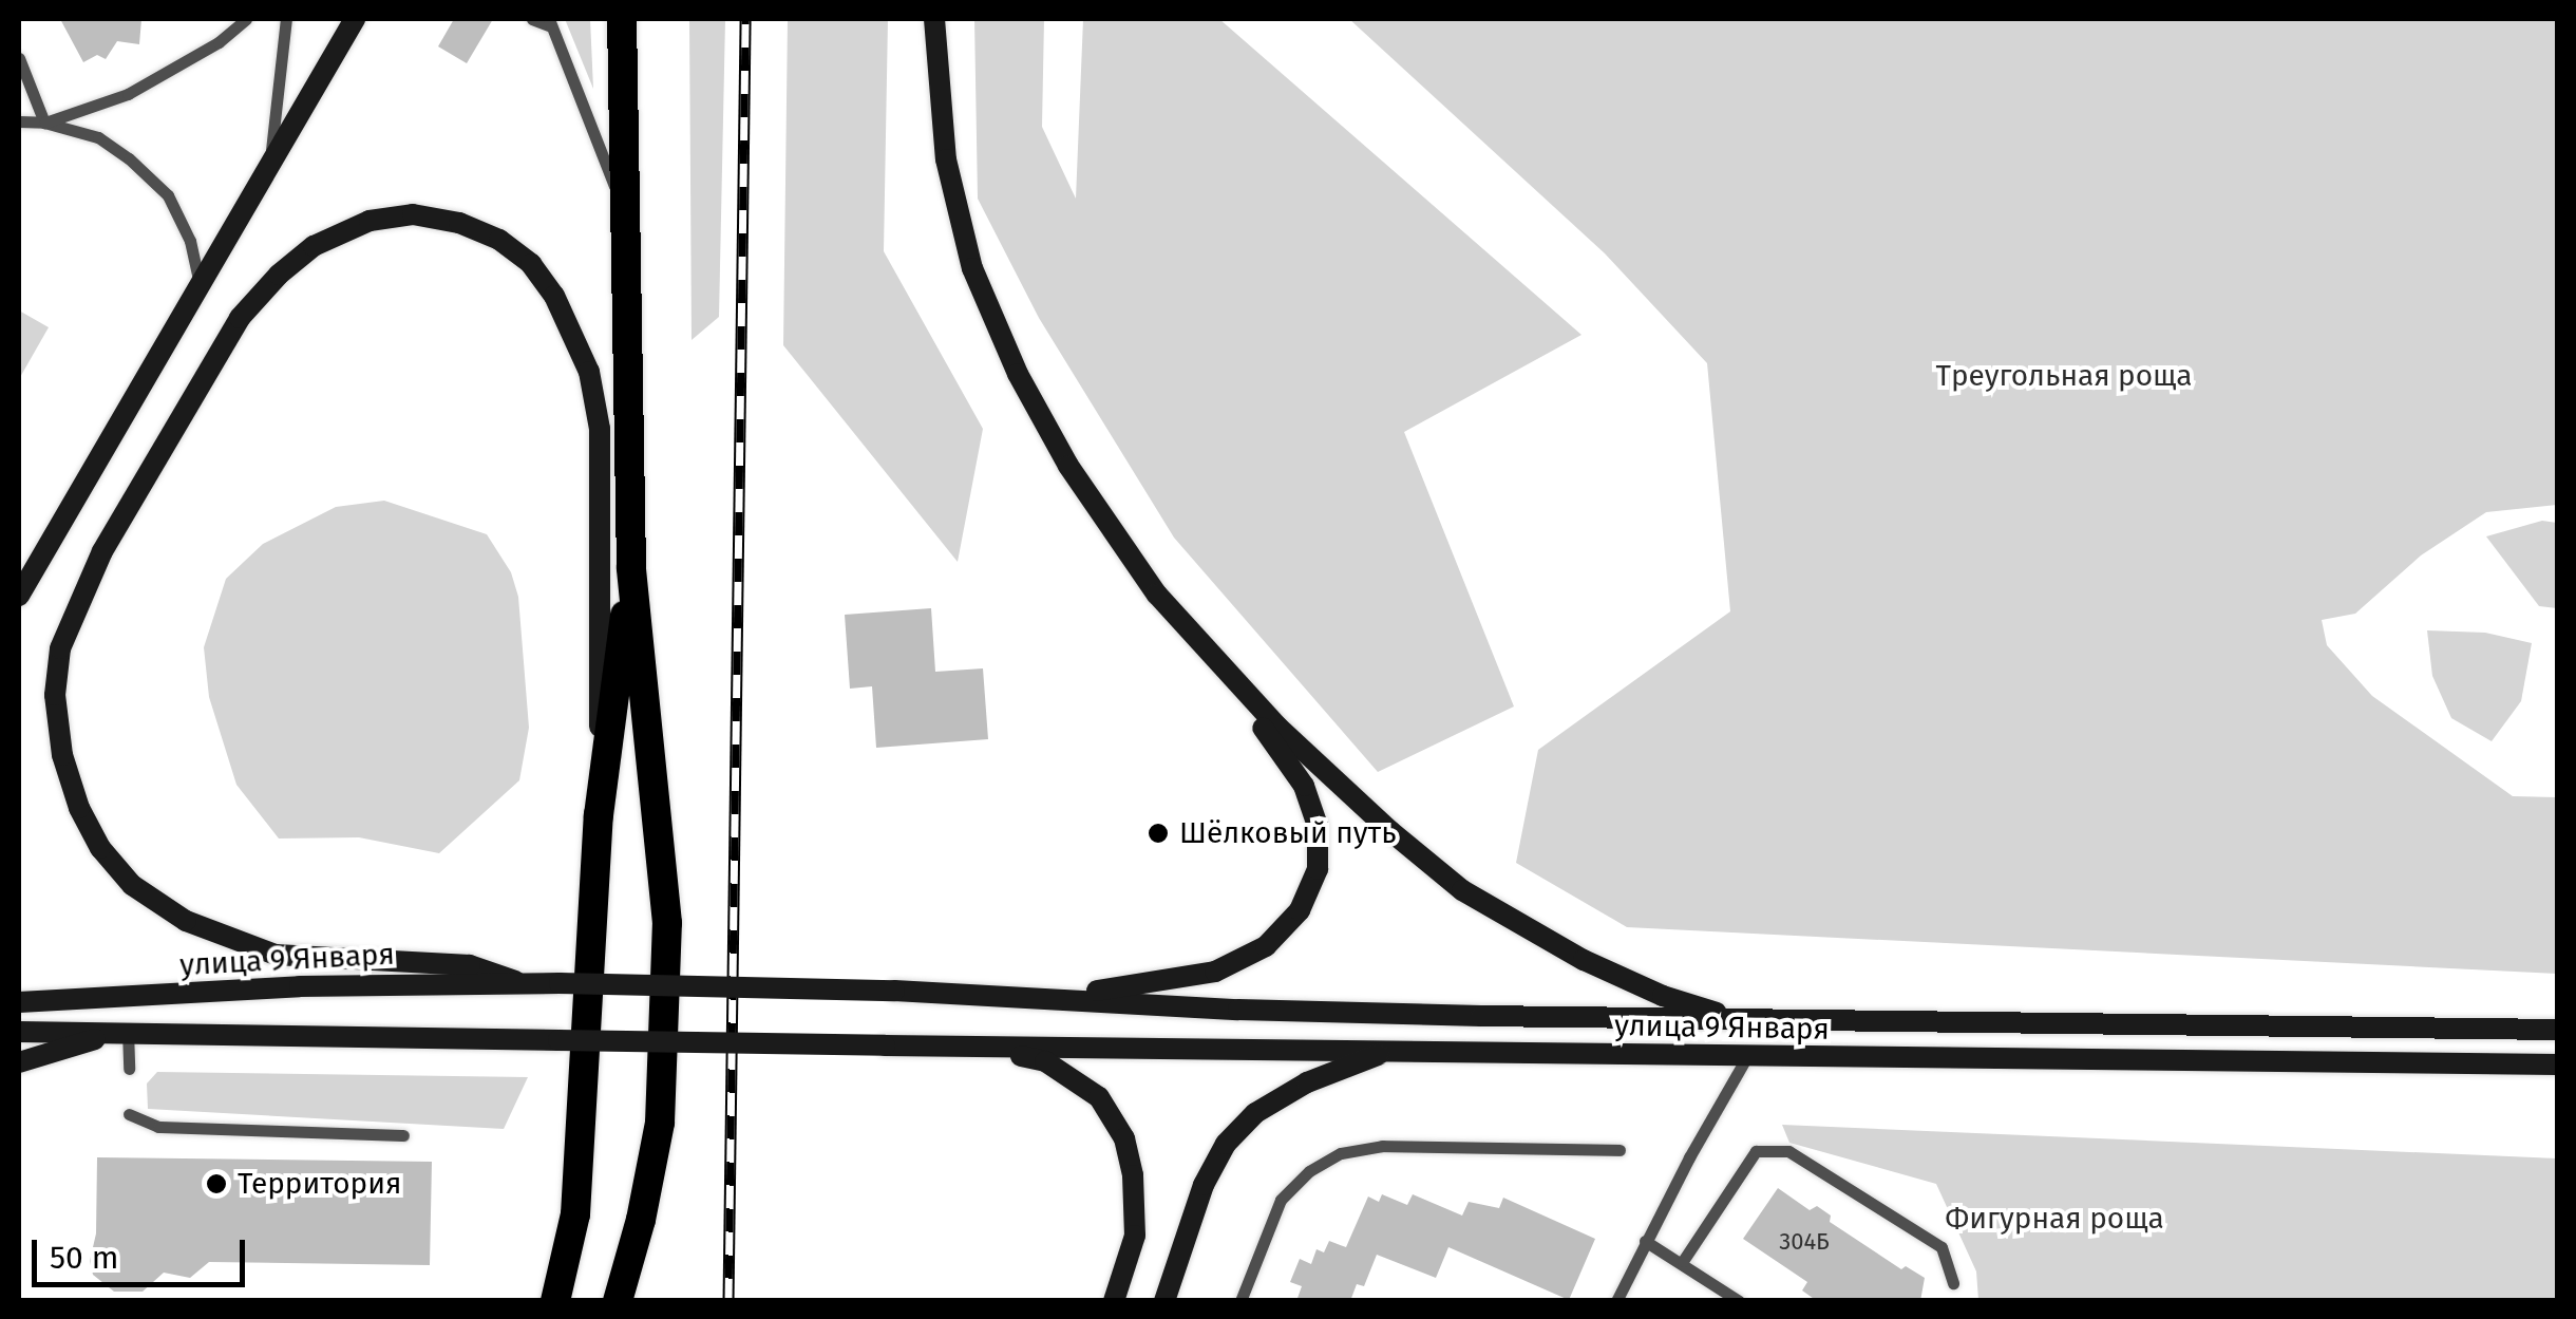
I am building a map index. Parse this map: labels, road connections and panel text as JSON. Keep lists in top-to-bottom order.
{
  "streets": {
    "main road": ["улица 9 Января"]
  },
  "parks": ["Треугольная роща", "Фигурная роща"],
  "places": ["Шёлковый путь", "Территория"],
  "house_numbers": ["304Б"],
  "scale_bar": "50 m"
}
